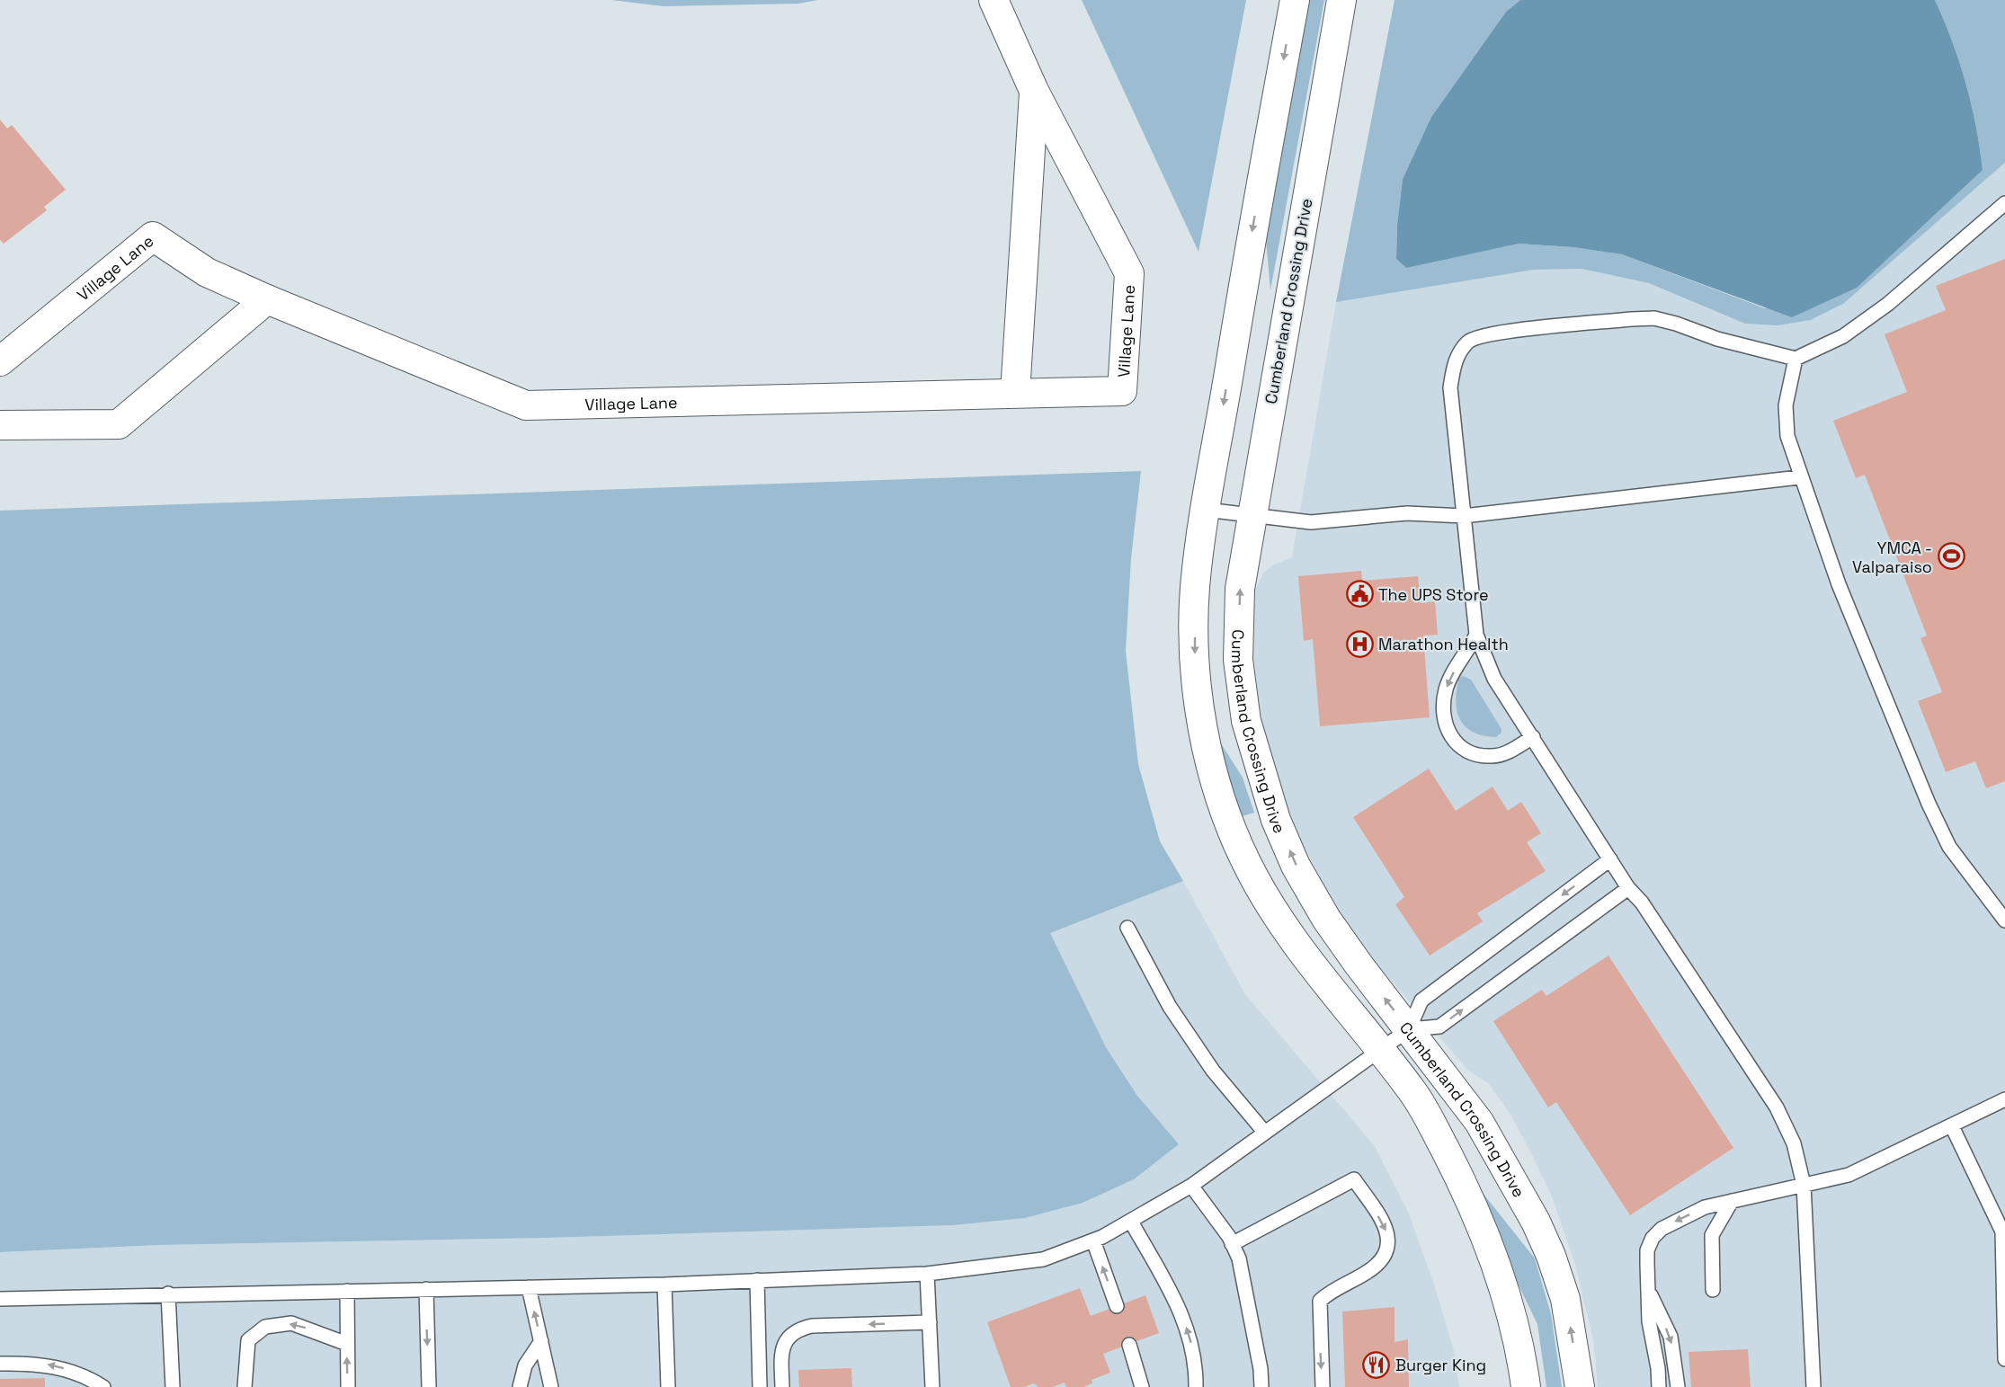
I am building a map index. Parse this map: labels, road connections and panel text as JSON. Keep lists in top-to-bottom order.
{
  "streets": {
    "street": ["Village Lane", "Cumberland Crossing Drive"]
  },
  "places": {
    "sports": ["YMCA - Valparaiso"],
    "public building": ["The UPS Store"],
    "hospital": ["Marathon Health"],
    "restaurant": ["Burger King"]
  }
}
